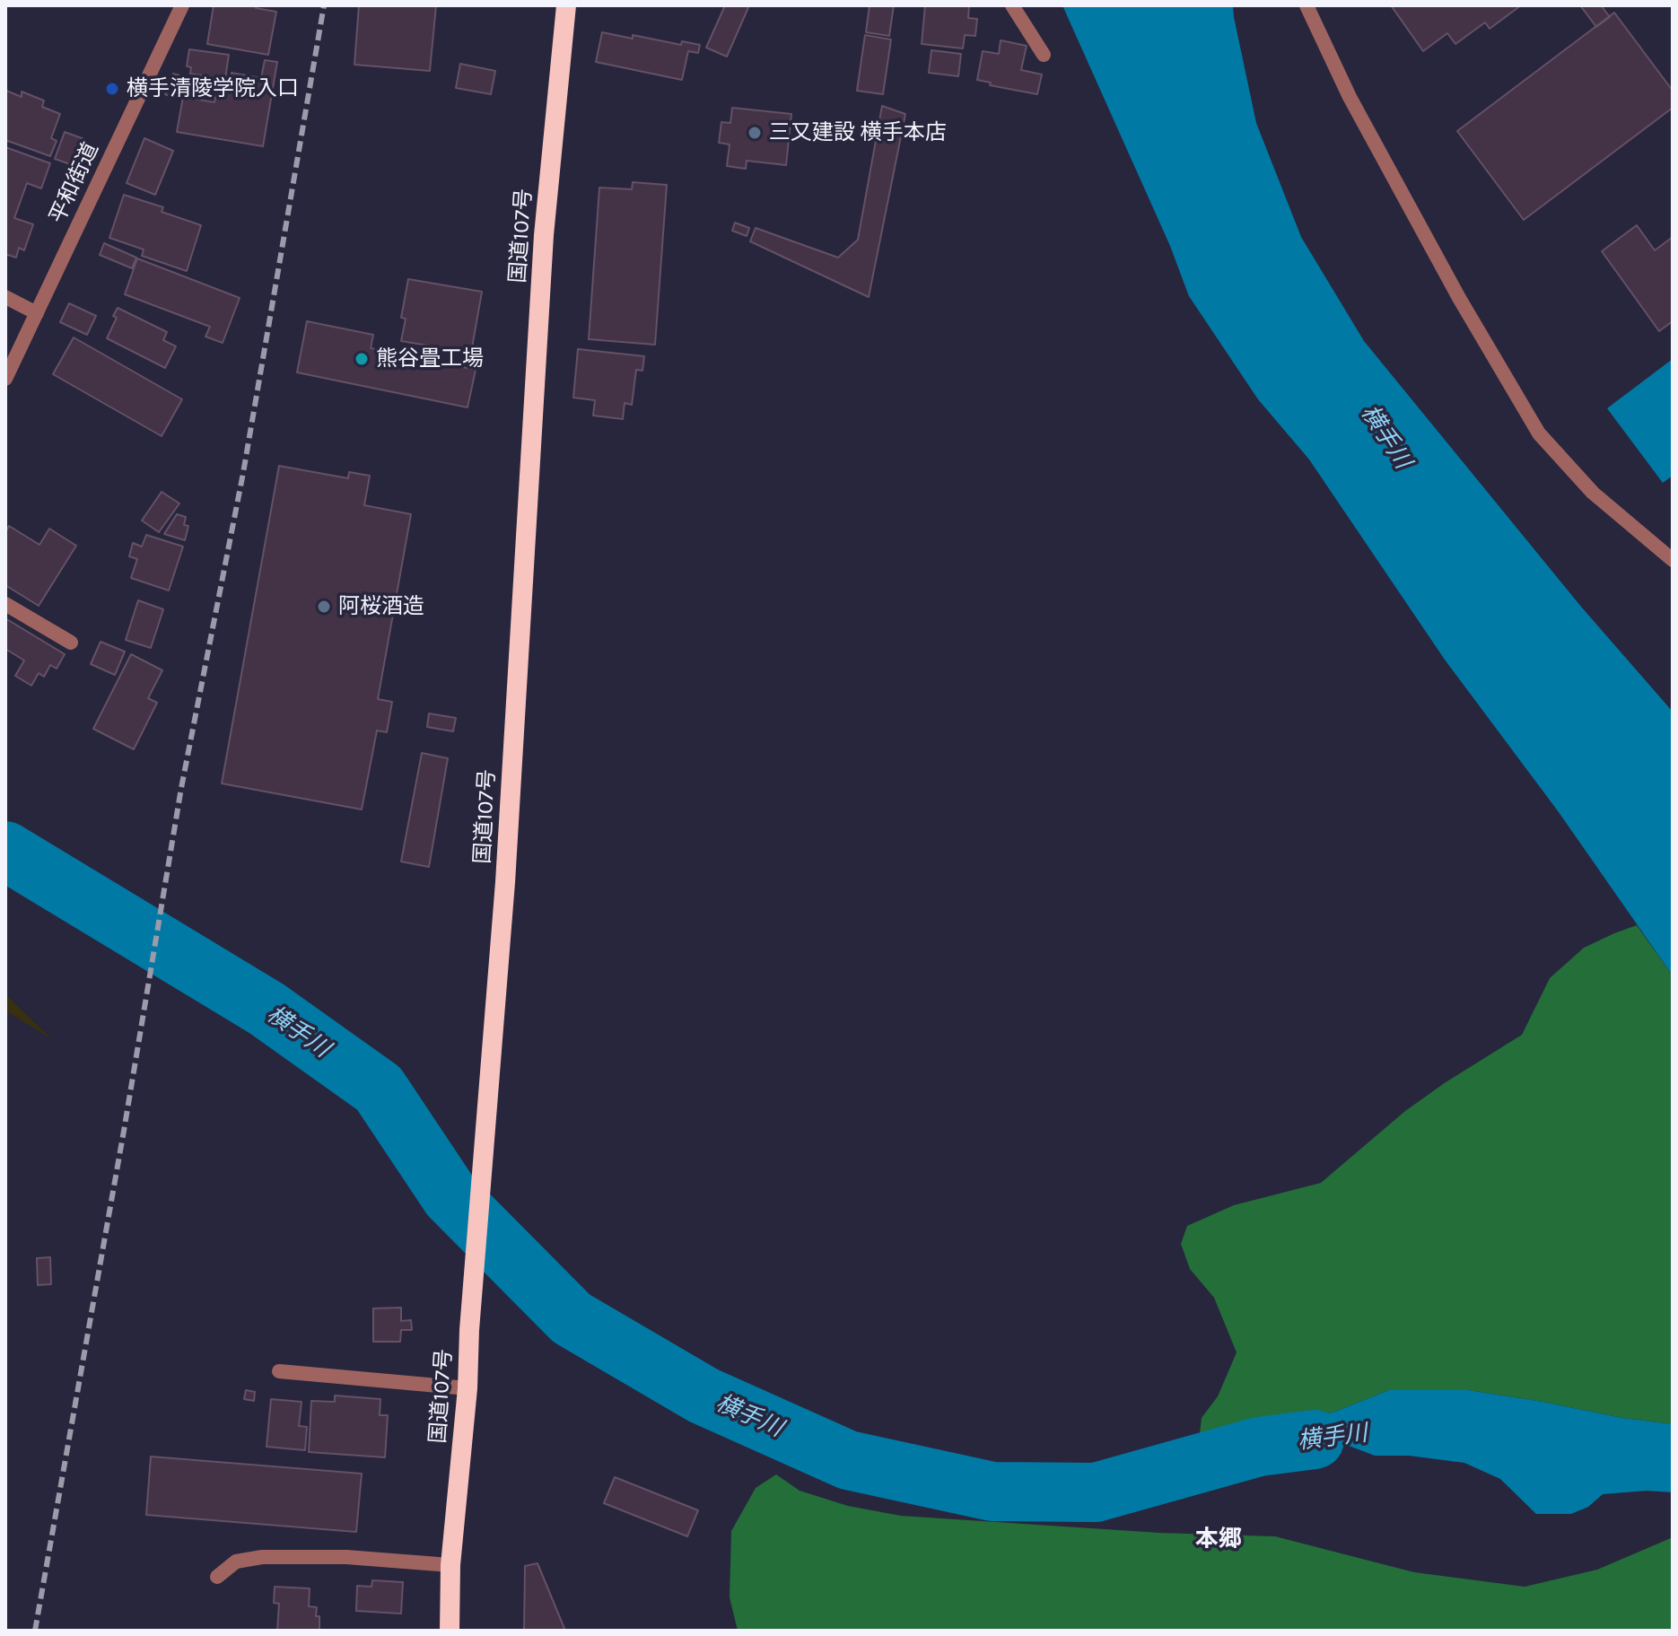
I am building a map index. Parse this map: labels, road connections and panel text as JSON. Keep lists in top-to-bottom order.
{
  "streets": {
    "highway": ["国道107号"],
    "street": ["平和街道"]
  },
  "districts": ["本郷"],
  "water": ["横手川"],
  "places": [
    "横手清陵学院入口",
    "三又建設 横手本店",
    "熊谷畳工場",
    "阿桜酒造"
  ]
}
